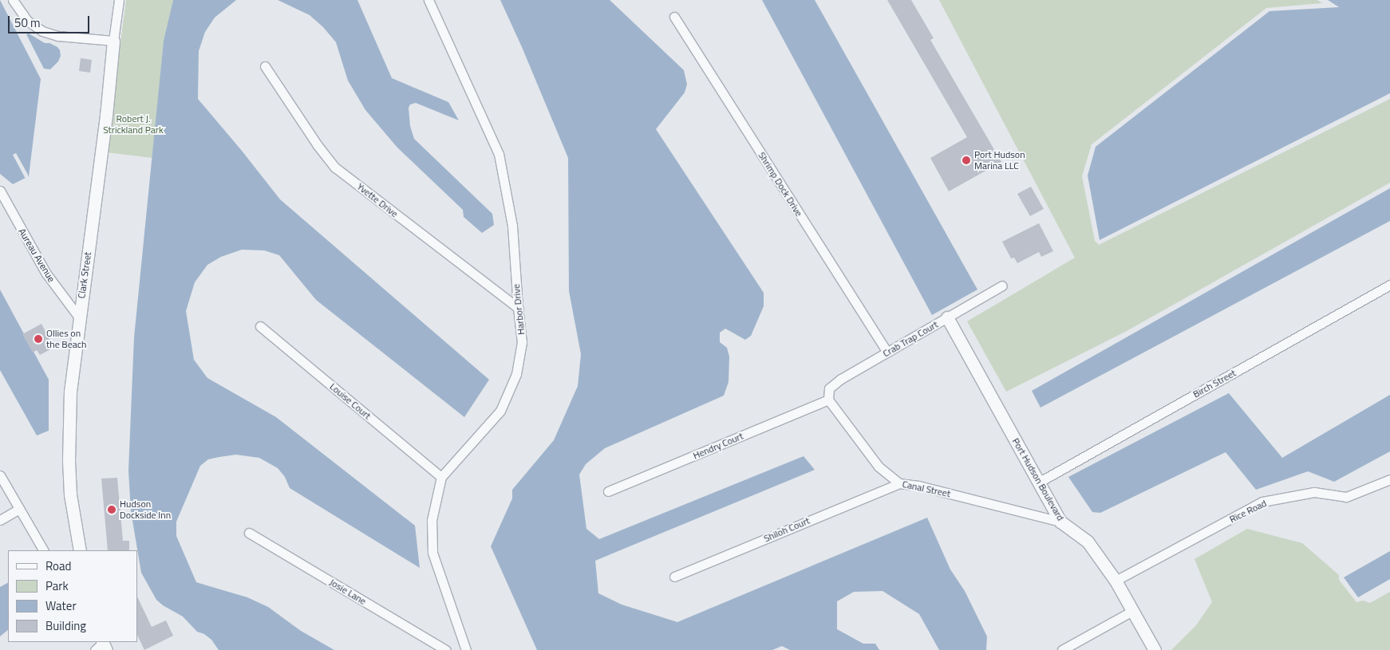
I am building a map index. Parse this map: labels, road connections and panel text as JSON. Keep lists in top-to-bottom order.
{
  "streets": {
    "street": [
      "Shrimp Dock Drive",
      "Yvette Drive",
      "Aureau Avenue",
      "Clark Street",
      "Harbor Drive",
      "Crab Trap Court",
      "Birch Street",
      "Louise Court",
      "Hendry Court",
      "Port Hudson Boulevard",
      "Canal Street",
      "Rice Road",
      "Shiloh Court",
      "Josie Lane"
    ]
  },
  "crossings": [
    ["Shrimp Dock Drive", "Crab Trap Court"],
    ["Yvette Drive", "Harbor Drive"],
    ["Aureau Avenue", "Clark Street"],
    ["Harbor Drive", "Louise Court"],
    ["Crab Trap Court", "Hendry Court"],
    ["Crab Trap Court", "Port Hudson Boulevard"],
    ["Crab Trap Court", "Canal Street"],
    ["Birch Street", "Port Hudson Boulevard"],
    ["Hendry Court", "Canal Street"],
    ["Port Hudson Boulevard", "Canal Street"],
    ["Port Hudson Boulevard", "Rice Road"],
    ["Canal Street", "Shiloh Court"]
  ],
  "parks": ["Robert J. Strickland Park"],
  "places": ["Port Hudson Marina LLC", "Ollies on the Beach", "Hudson Dockside Inn"],
  "legend": [
    "Road",
    "Park",
    "Water",
    "Building"
  ],
  "scale_bar": "50 m"
}
